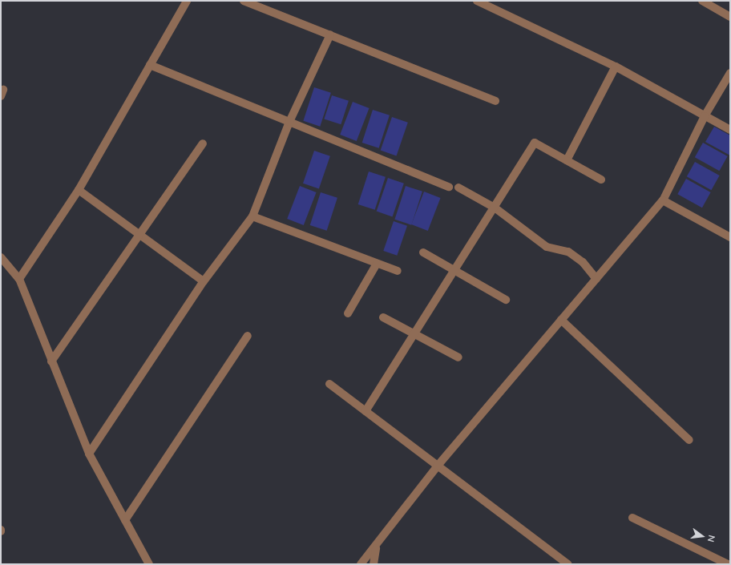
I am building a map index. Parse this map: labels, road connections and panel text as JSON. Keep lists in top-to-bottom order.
{
  "north": "right"
}
